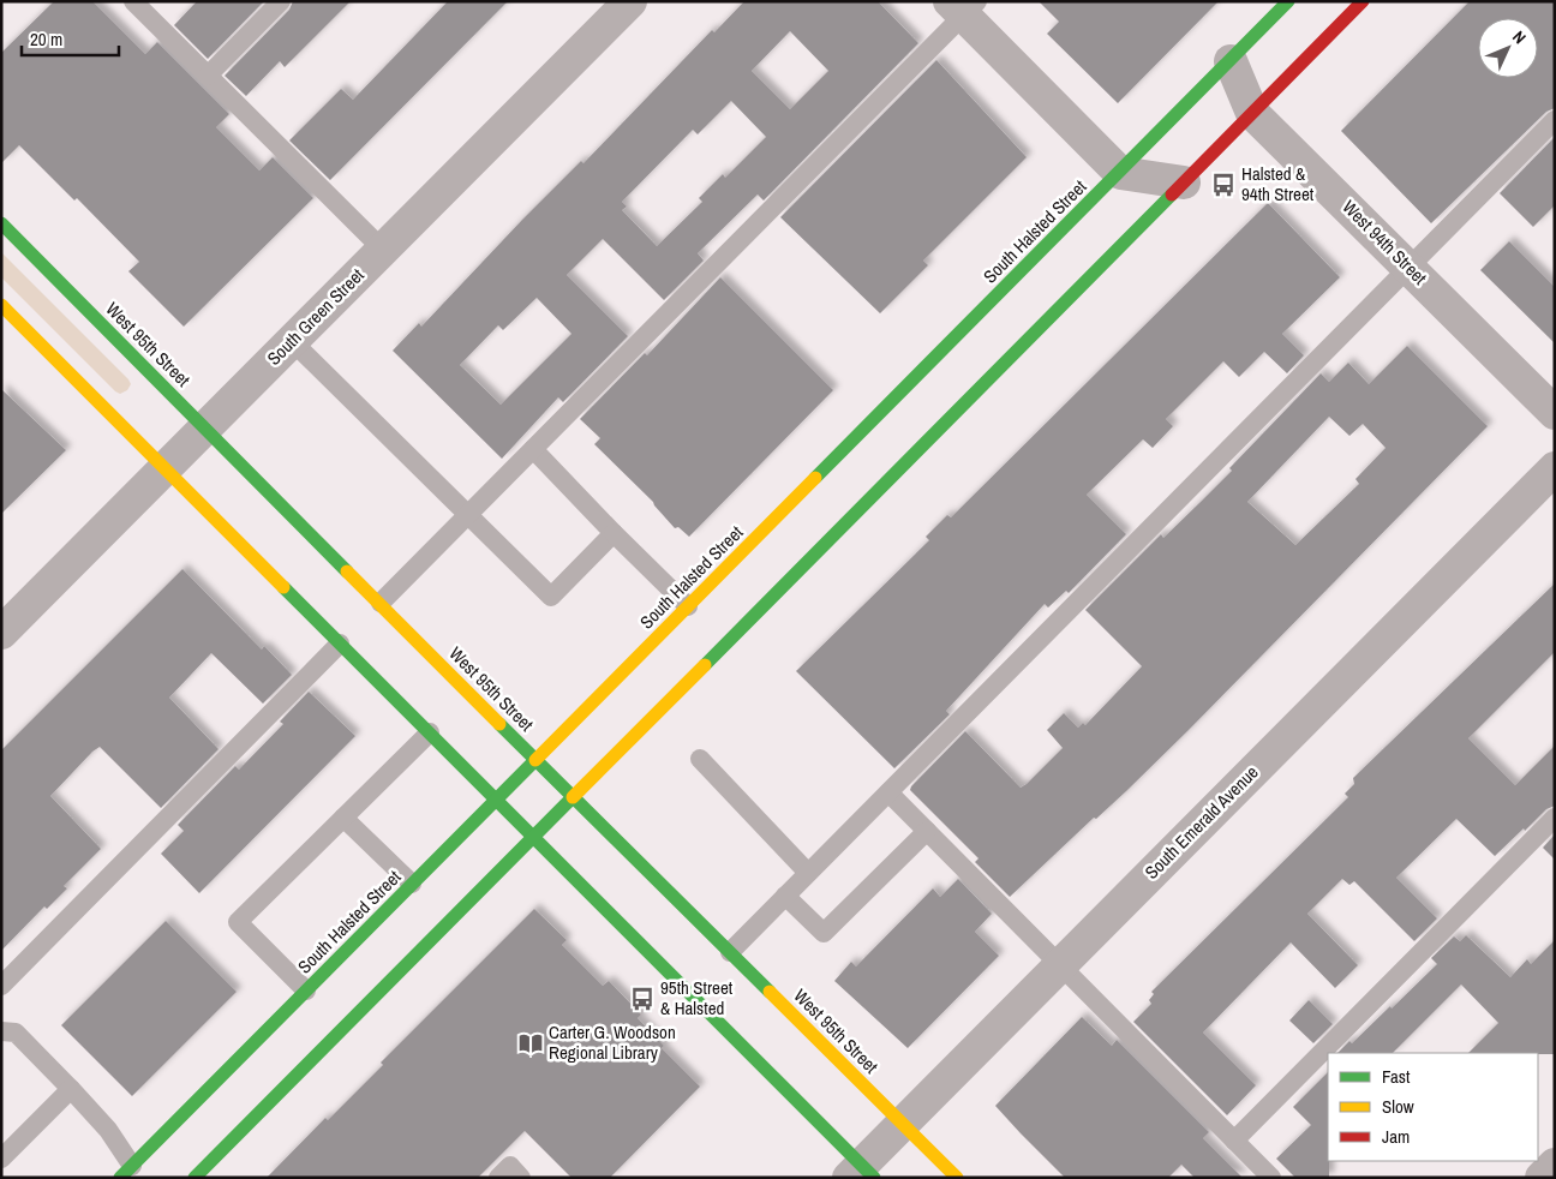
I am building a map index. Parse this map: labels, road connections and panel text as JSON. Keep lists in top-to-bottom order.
{
  "streets": {
    "main road": ["South Halsted Street", "West 95th Street"],
    "street": ["West 94th Street", "South Green Street", "South Emerald Avenue"]
  },
  "crossings": [
    ["South Halsted Street", "West 94th Street"],
    ["South Halsted Street", "West 95th Street"],
    ["South Green Street", "West 95th Street"],
    ["West 95th Street", "South Emerald Avenue"]
  ],
  "places": {
    "bus stop": ["Halsted & 94th Street", "95th Street & Halsted"],
    "library": ["Carter G. Woodson Regional Library"]
  },
  "legend": ["Fast", "Slow", "Jam"],
  "scale_bar": "20 m",
  "north": "top right"
}
